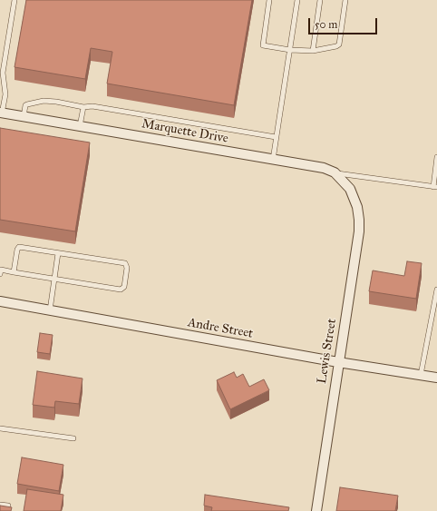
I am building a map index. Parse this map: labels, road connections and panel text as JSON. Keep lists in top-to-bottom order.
{
  "streets": {
    "street": ["Marquette Drive", "Andre Street", "Lewis Street"]
  },
  "crossings": [
    ["Marquette Drive", "Lewis Street"],
    ["Andre Street", "Lewis Street"]
  ],
  "scale_bar": "50 m"
}
